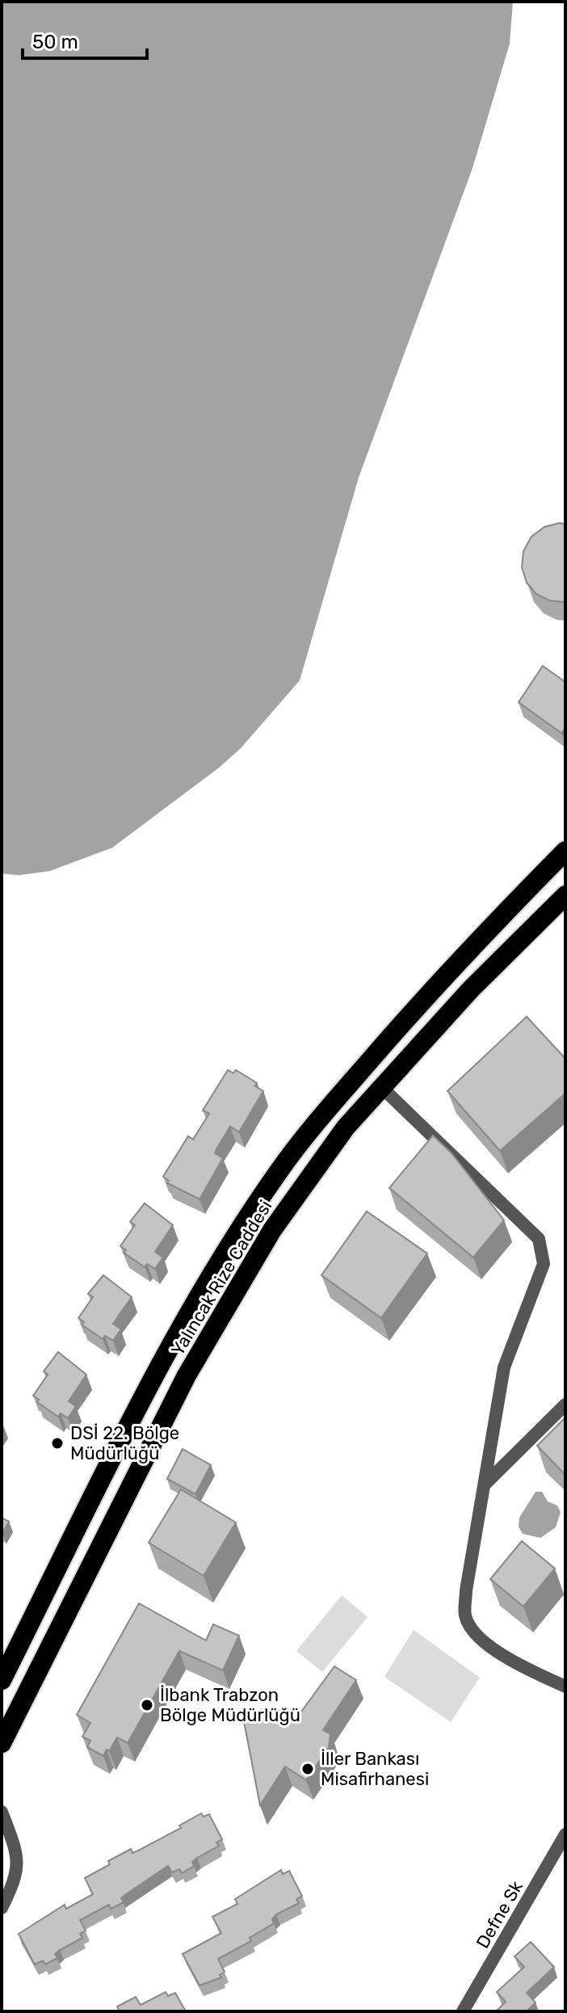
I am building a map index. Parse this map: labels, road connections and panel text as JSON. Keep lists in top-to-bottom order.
{
  "streets": {
    "highway": ["Yalıncak Rize Caddesi"],
    "street": ["Defne Sk"]
  },
  "places": ["DSİ 22. Bölge Müdürlüğü", "İlbank Trabzon Bölge Müdürlüğü", "İller Bankası Misafirhanesi"],
  "scale_bar": "50 m"
}
